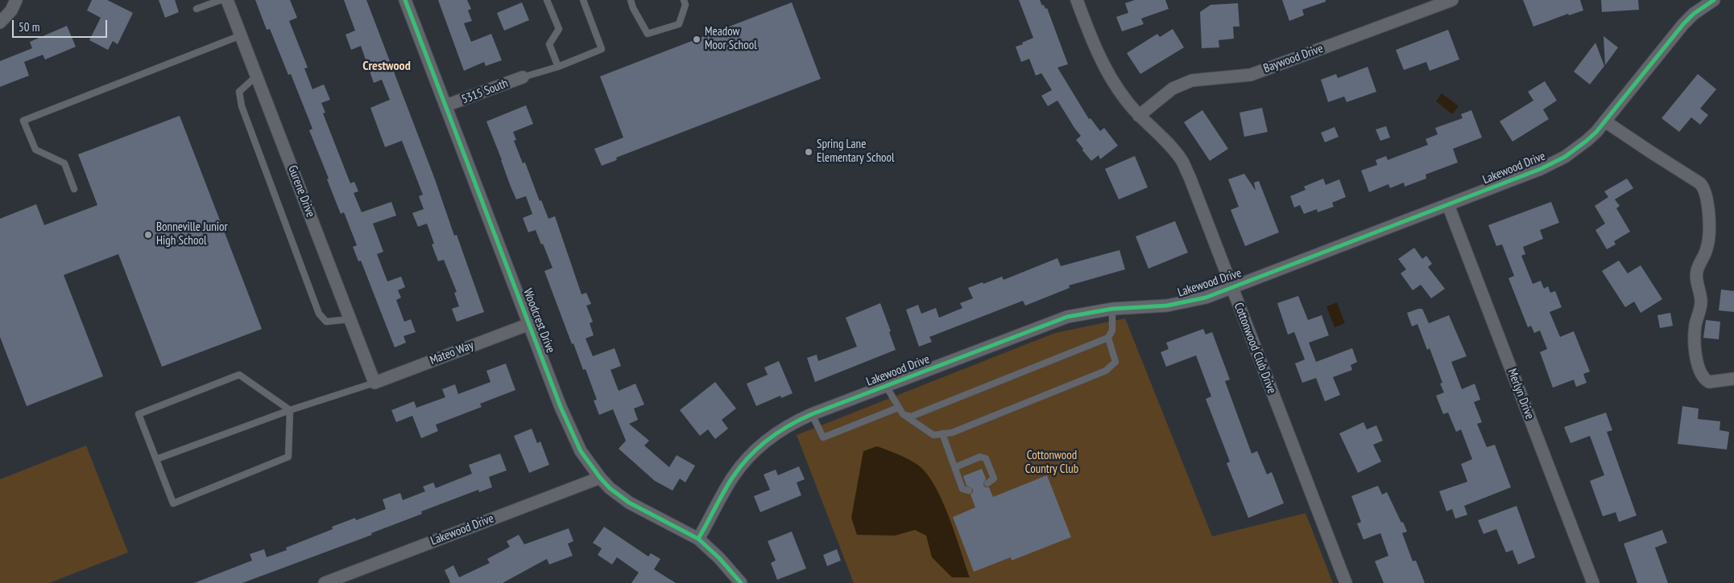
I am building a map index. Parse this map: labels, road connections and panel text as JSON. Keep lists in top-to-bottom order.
{
  "streets": {
    "street": [
      "Baywood Drive",
      "5315 South",
      "Lakewood Drive",
      "Gurene Drive",
      "Woodcrest Drive",
      "Cottonwood Club Drive",
      "Mateo Way",
      "Merlyn Drive"
    ]
  },
  "crossings": [
    ["Baywood Drive", "Cottonwood Club Drive"],
    ["5315 South", "Woodcrest Drive"],
    ["Lakewood Drive", "Woodcrest Drive"],
    ["Lakewood Drive", "Cottonwood Club Drive"],
    ["Lakewood Drive", "Merlyn Drive"],
    ["Gurene Drive", "Mateo Way"],
    ["Woodcrest Drive", "Mateo Way"]
  ],
  "districts": ["Crestwood"],
  "parks": ["Cottonwood Country Club"],
  "places": ["Meadow Moor School", "Spring Lane Elementary School", "Bonneville Junior High School"],
  "scale_bar": "50 m"
}
